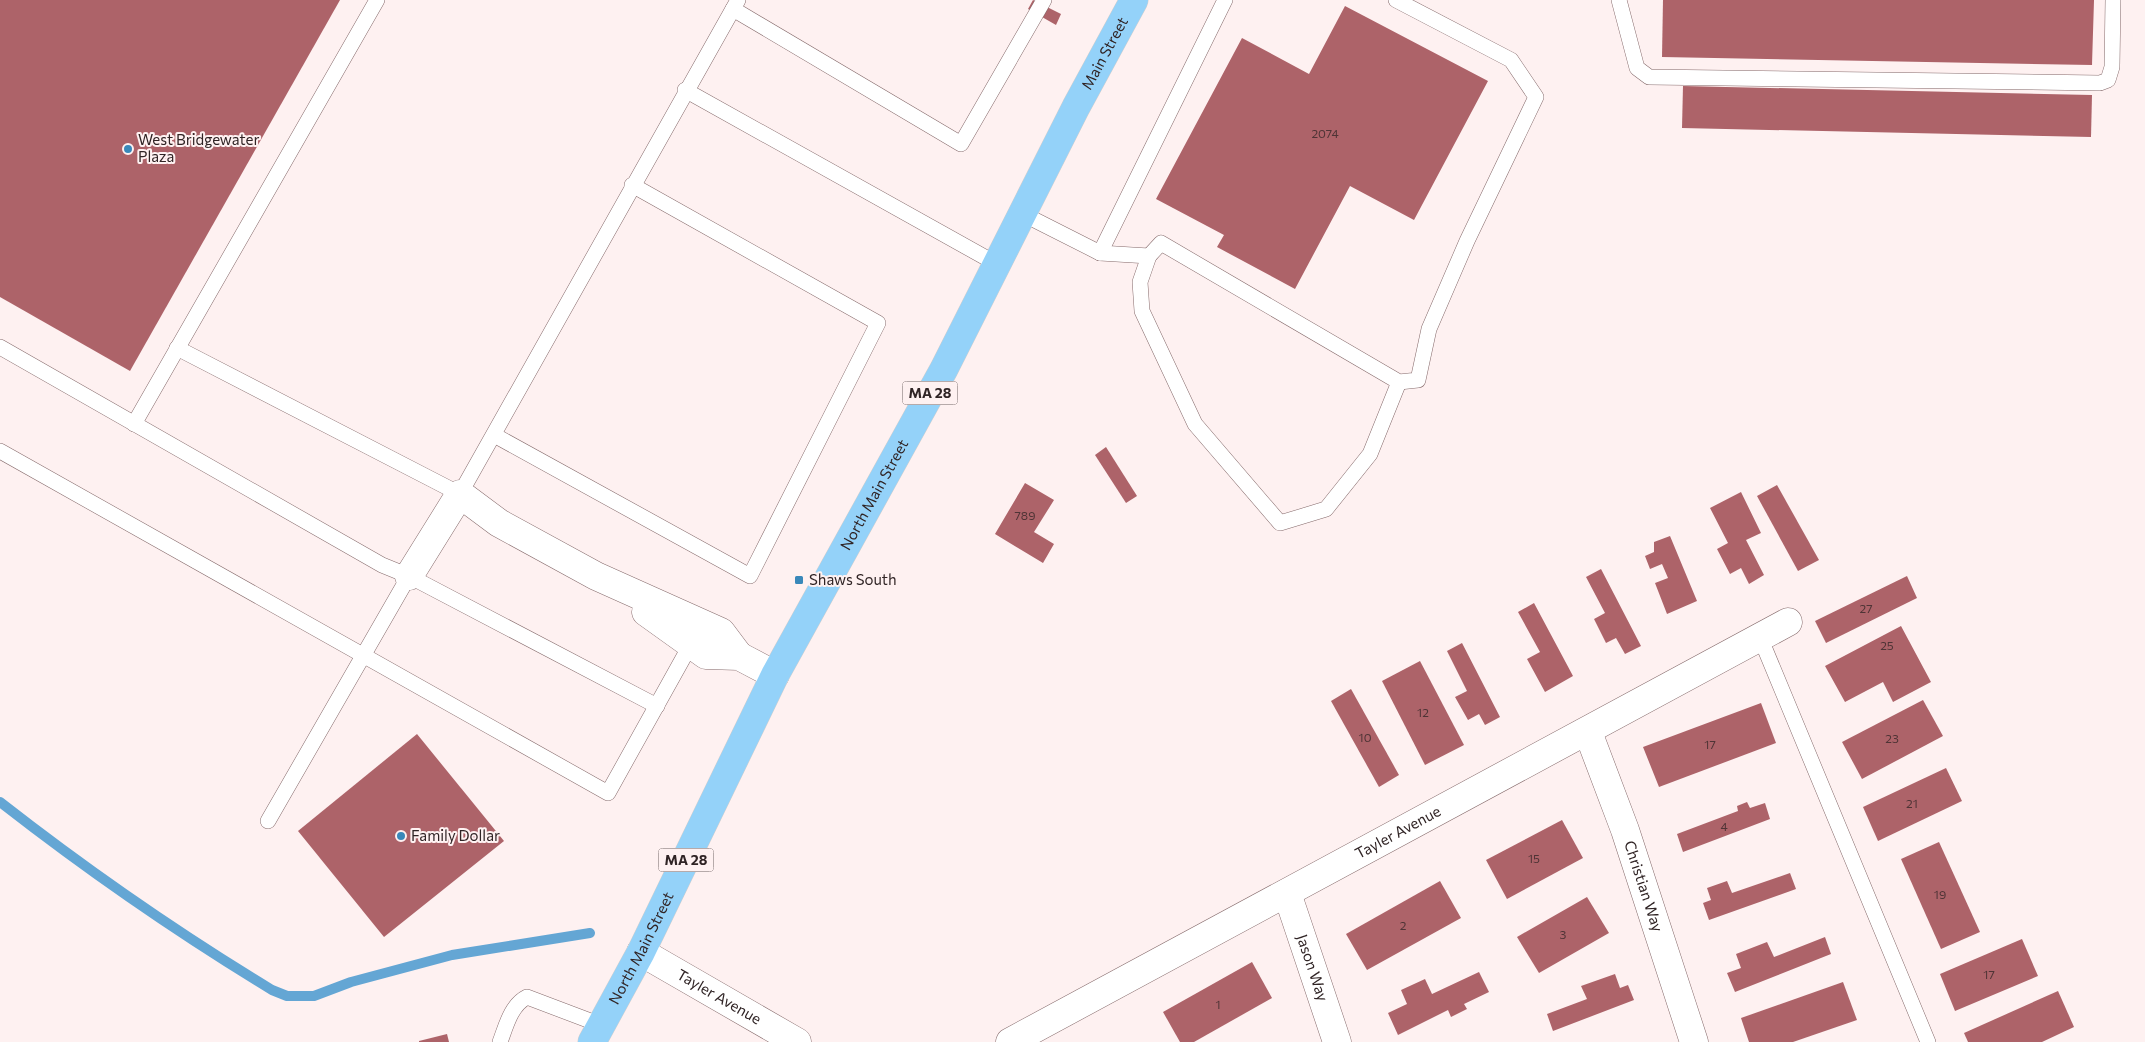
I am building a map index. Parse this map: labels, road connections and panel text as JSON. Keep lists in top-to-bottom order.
{
  "streets": {
    "main road": ["Main Street", "MA 28", "North Main Street"],
    "street": ["Tayler Avenue", "Christian Way", "Jason Way"]
  },
  "crossings": [
    ["Main Street", "North Main Street"],
    ["North Main Street", "Tayler Avenue"],
    ["Tayler Avenue", "Christian Way"],
    ["Tayler Avenue", "Jason Way"]
  ],
  "places": {
    "other": ["West Bridgewater Plaza", "Family Dollar"],
    "transit": ["Shaws South"]
  },
  "house_numbers": [
    "2074",
    "789",
    "27",
    "25",
    "12",
    "10",
    "23",
    "17",
    "21",
    "4",
    "15",
    "19",
    "2",
    "3",
    "17",
    "1"
  ]
}
